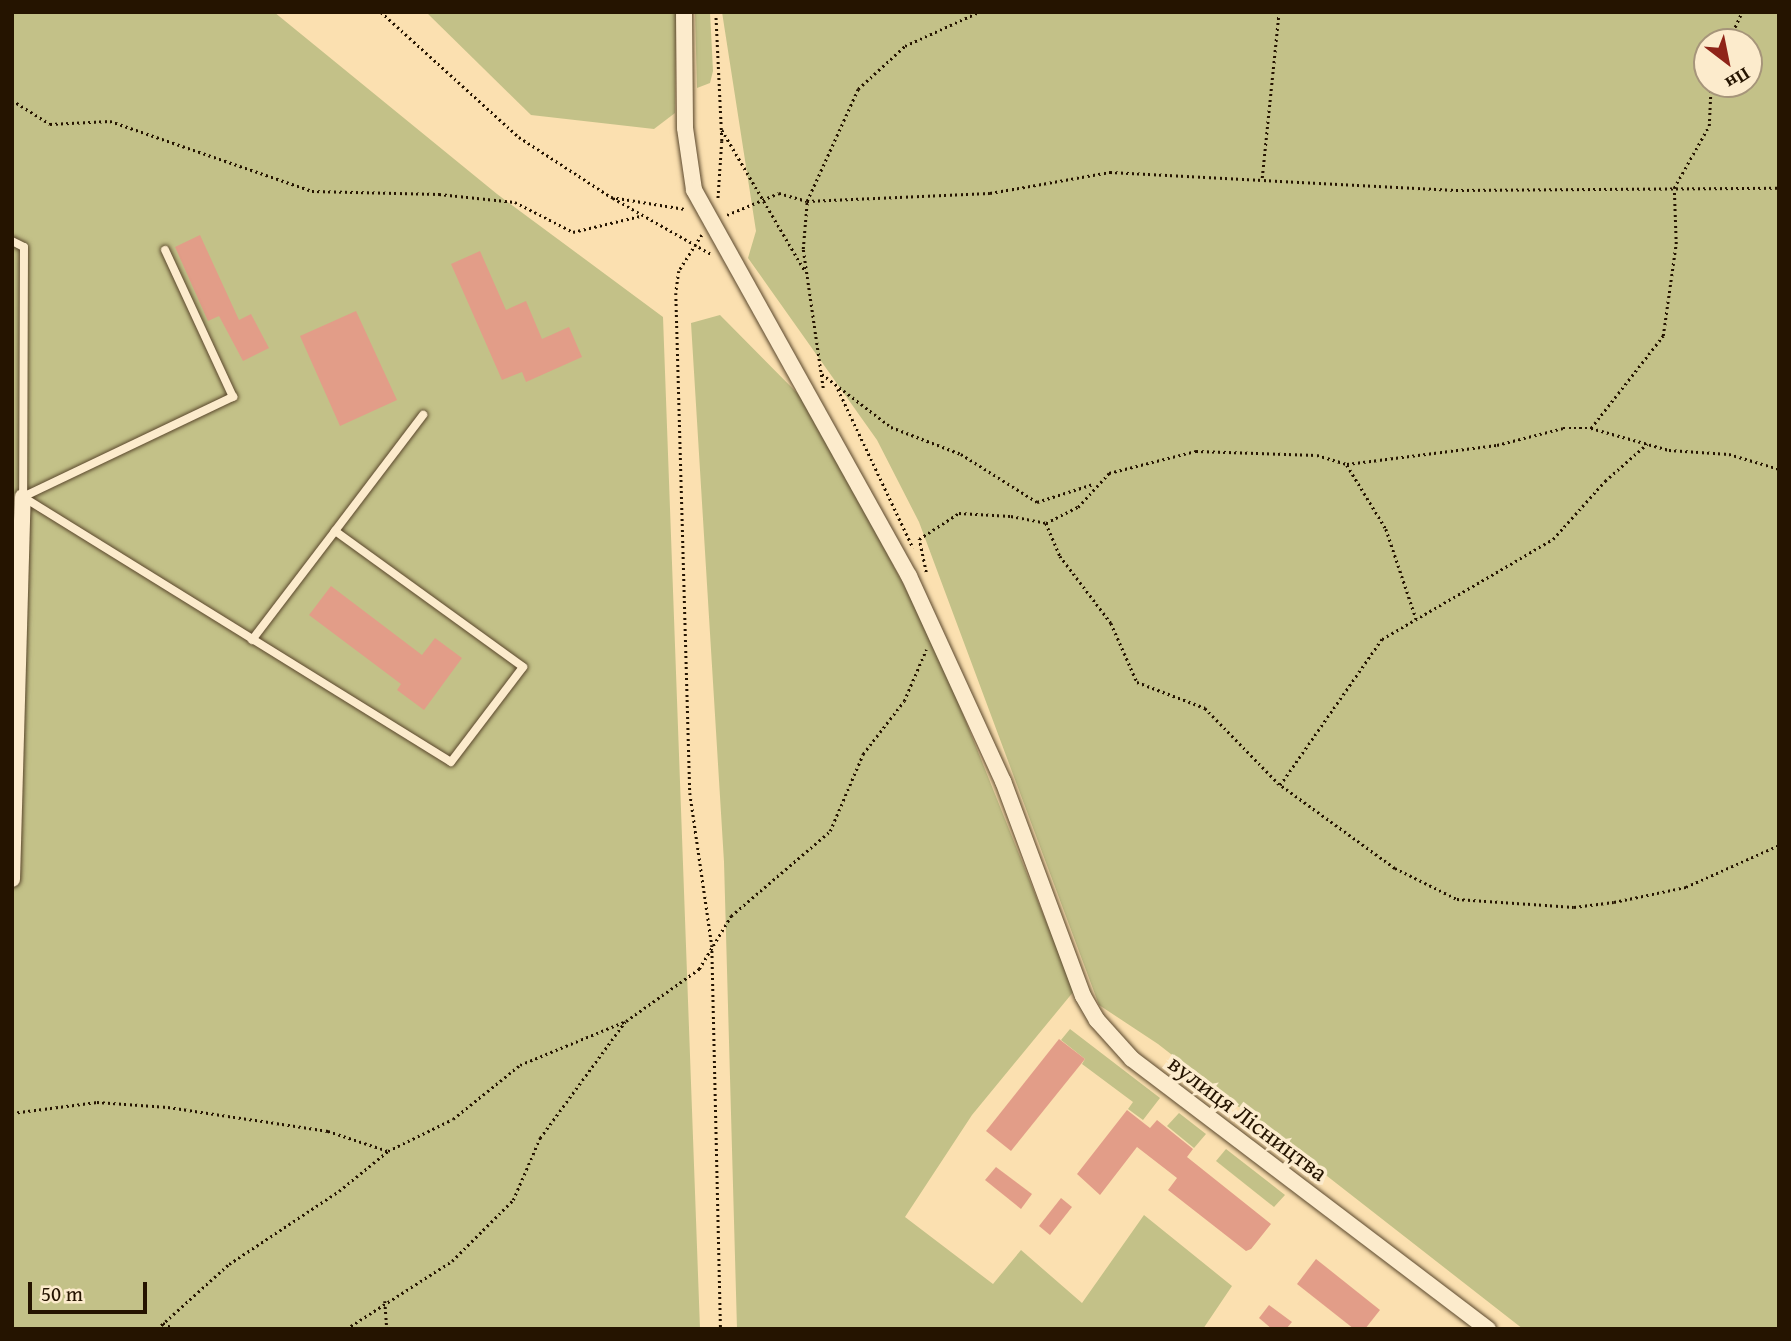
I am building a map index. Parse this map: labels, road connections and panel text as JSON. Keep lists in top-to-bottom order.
{
  "streets": {
    "street": ["вулиця Лісництва"]
  },
  "scale_bar": "50 m",
  "north": "bottom right"
}
